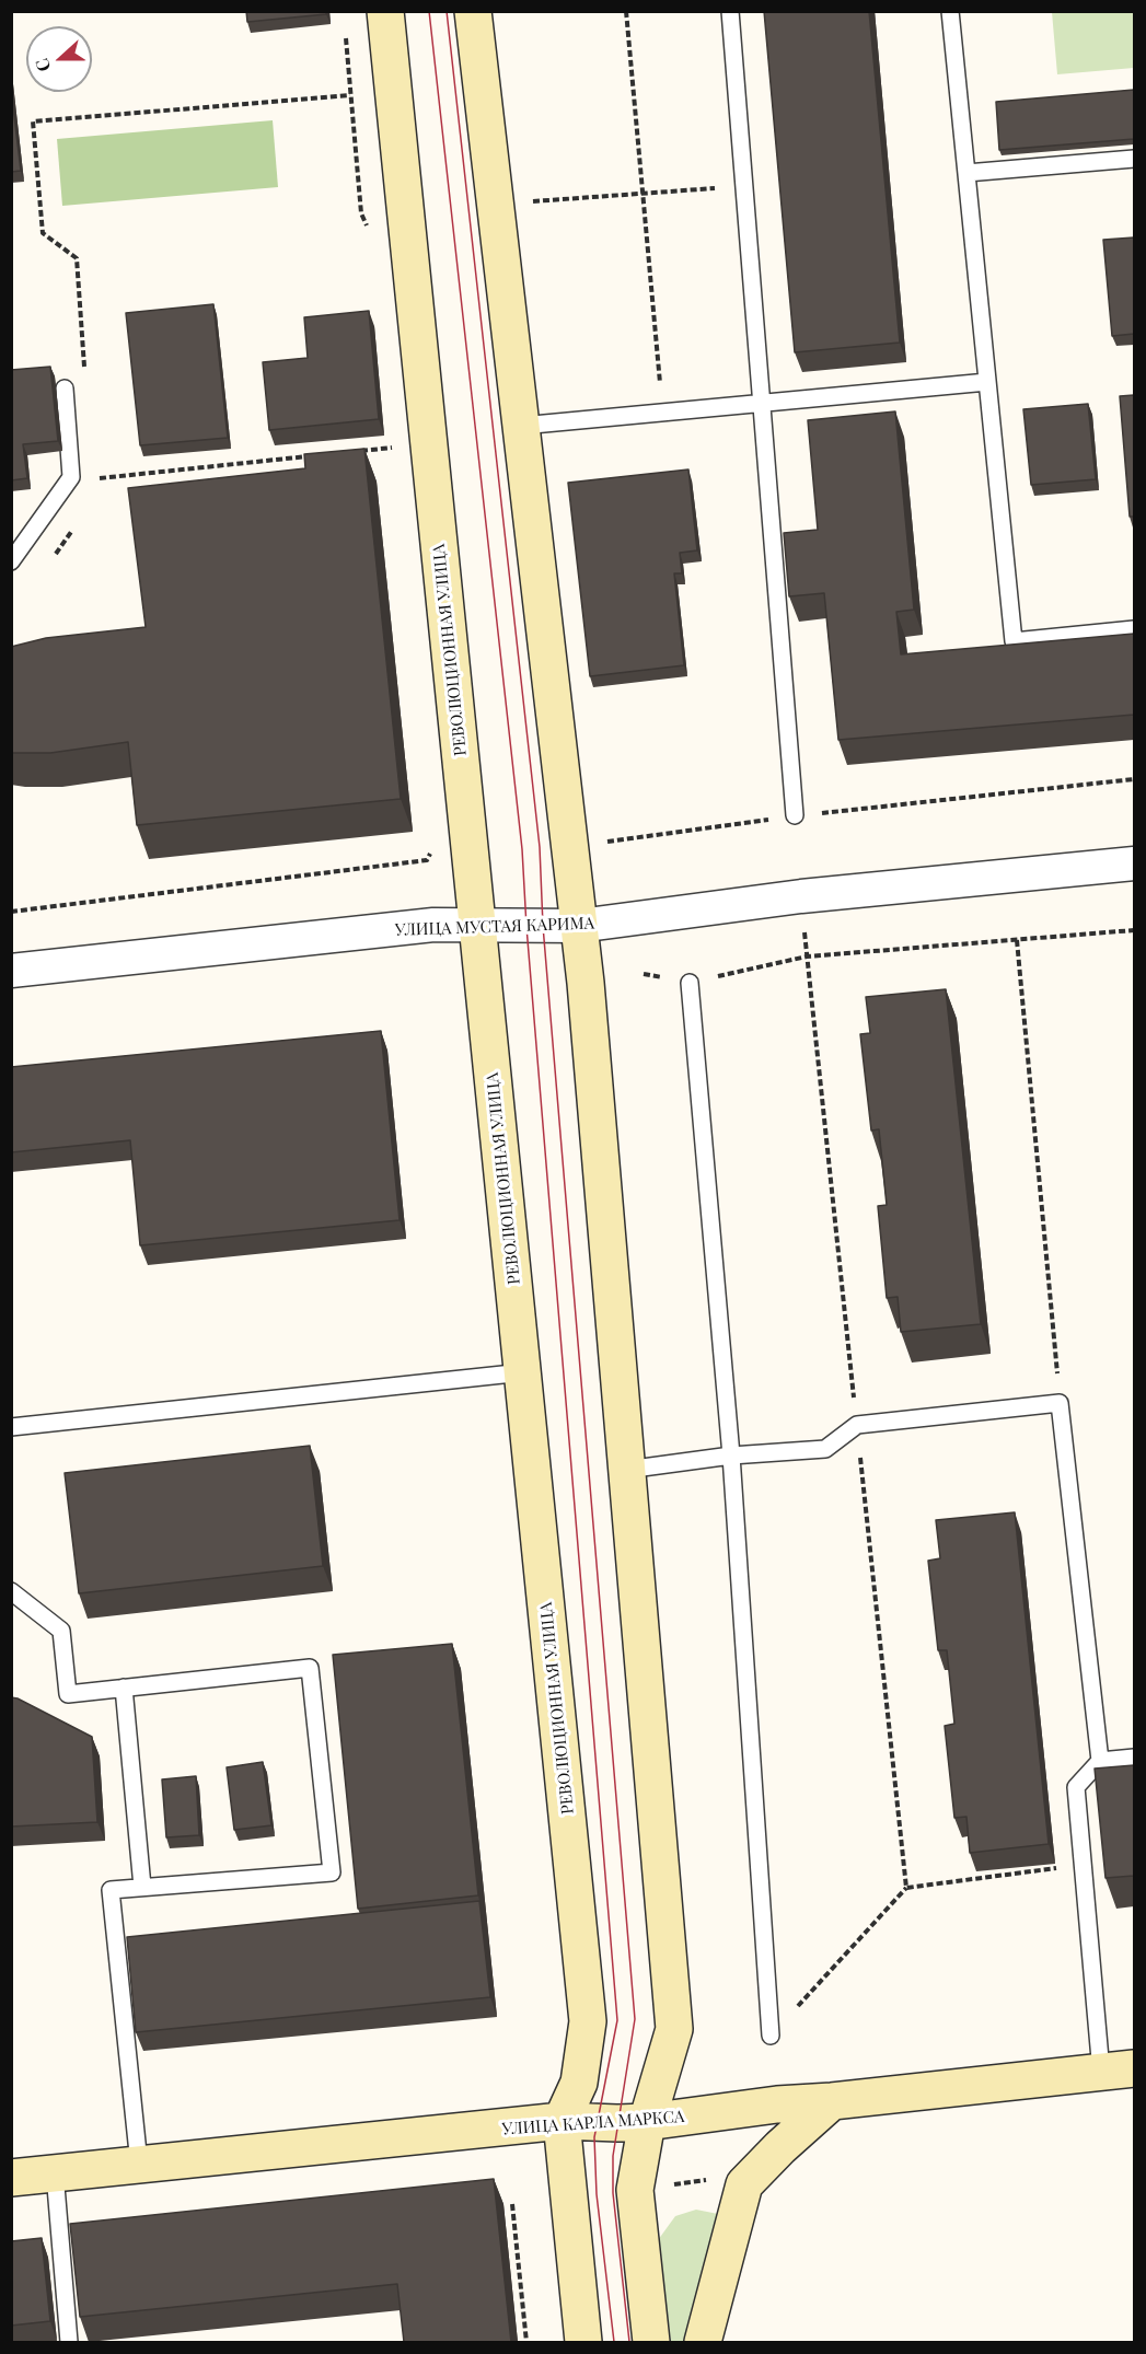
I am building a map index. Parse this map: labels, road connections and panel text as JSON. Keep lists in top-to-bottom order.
{
  "streets": {
    "street": ["РЕВОЛЮЦИОННАЯ УЛИЦА", "УЛИЦА МУСТАЯ КАРИМА", "УЛИЦА КАРЛА МАРКСА"]
  },
  "crossings": [
    ["РЕВОЛЮЦИОННАЯ УЛИЦА", "УЛИЦА МУСТАЯ КАРИМА"],
    ["РЕВОЛЮЦИОННАЯ УЛИЦА", "УЛИЦА КАРЛА МАРКСА"]
  ],
  "north": "left"
}
